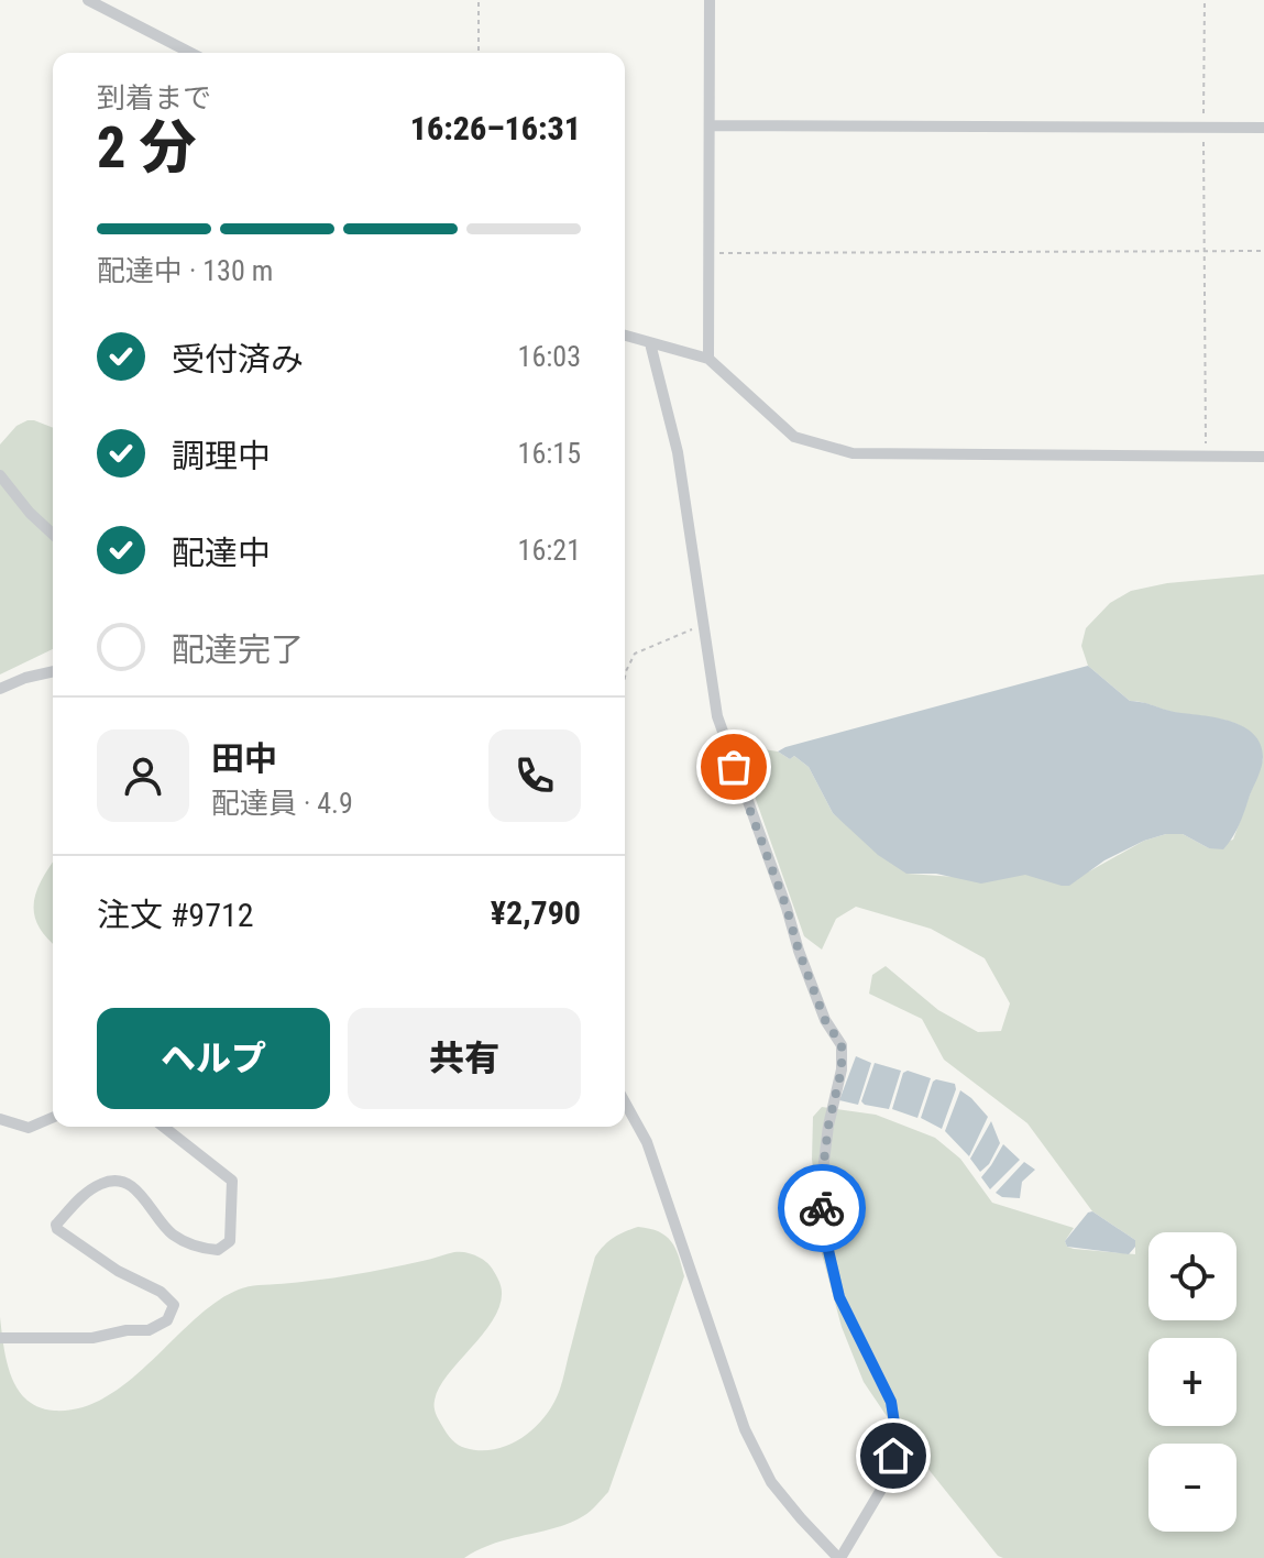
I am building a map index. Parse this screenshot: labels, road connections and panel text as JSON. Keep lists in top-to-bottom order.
{
  "page": {
    "heading": ["2 分", "到着まで", "16:26–16:31"],
    "panel": [
      "田中",
      "配達員 · 4.9",
      "注文 #9712",
      "¥2,790"
    ],
    "bar": "配達中 · 130 m",
    "list": [
      ["受付済み", "16:03"],
      ["調理中", "16:15"],
      ["配達中", "16:21"],
      "配達完了"
    ],
    "buttons": ["ヘルプ", "共有"],
    "map_buttons": ["+", "−"]
  }
}
